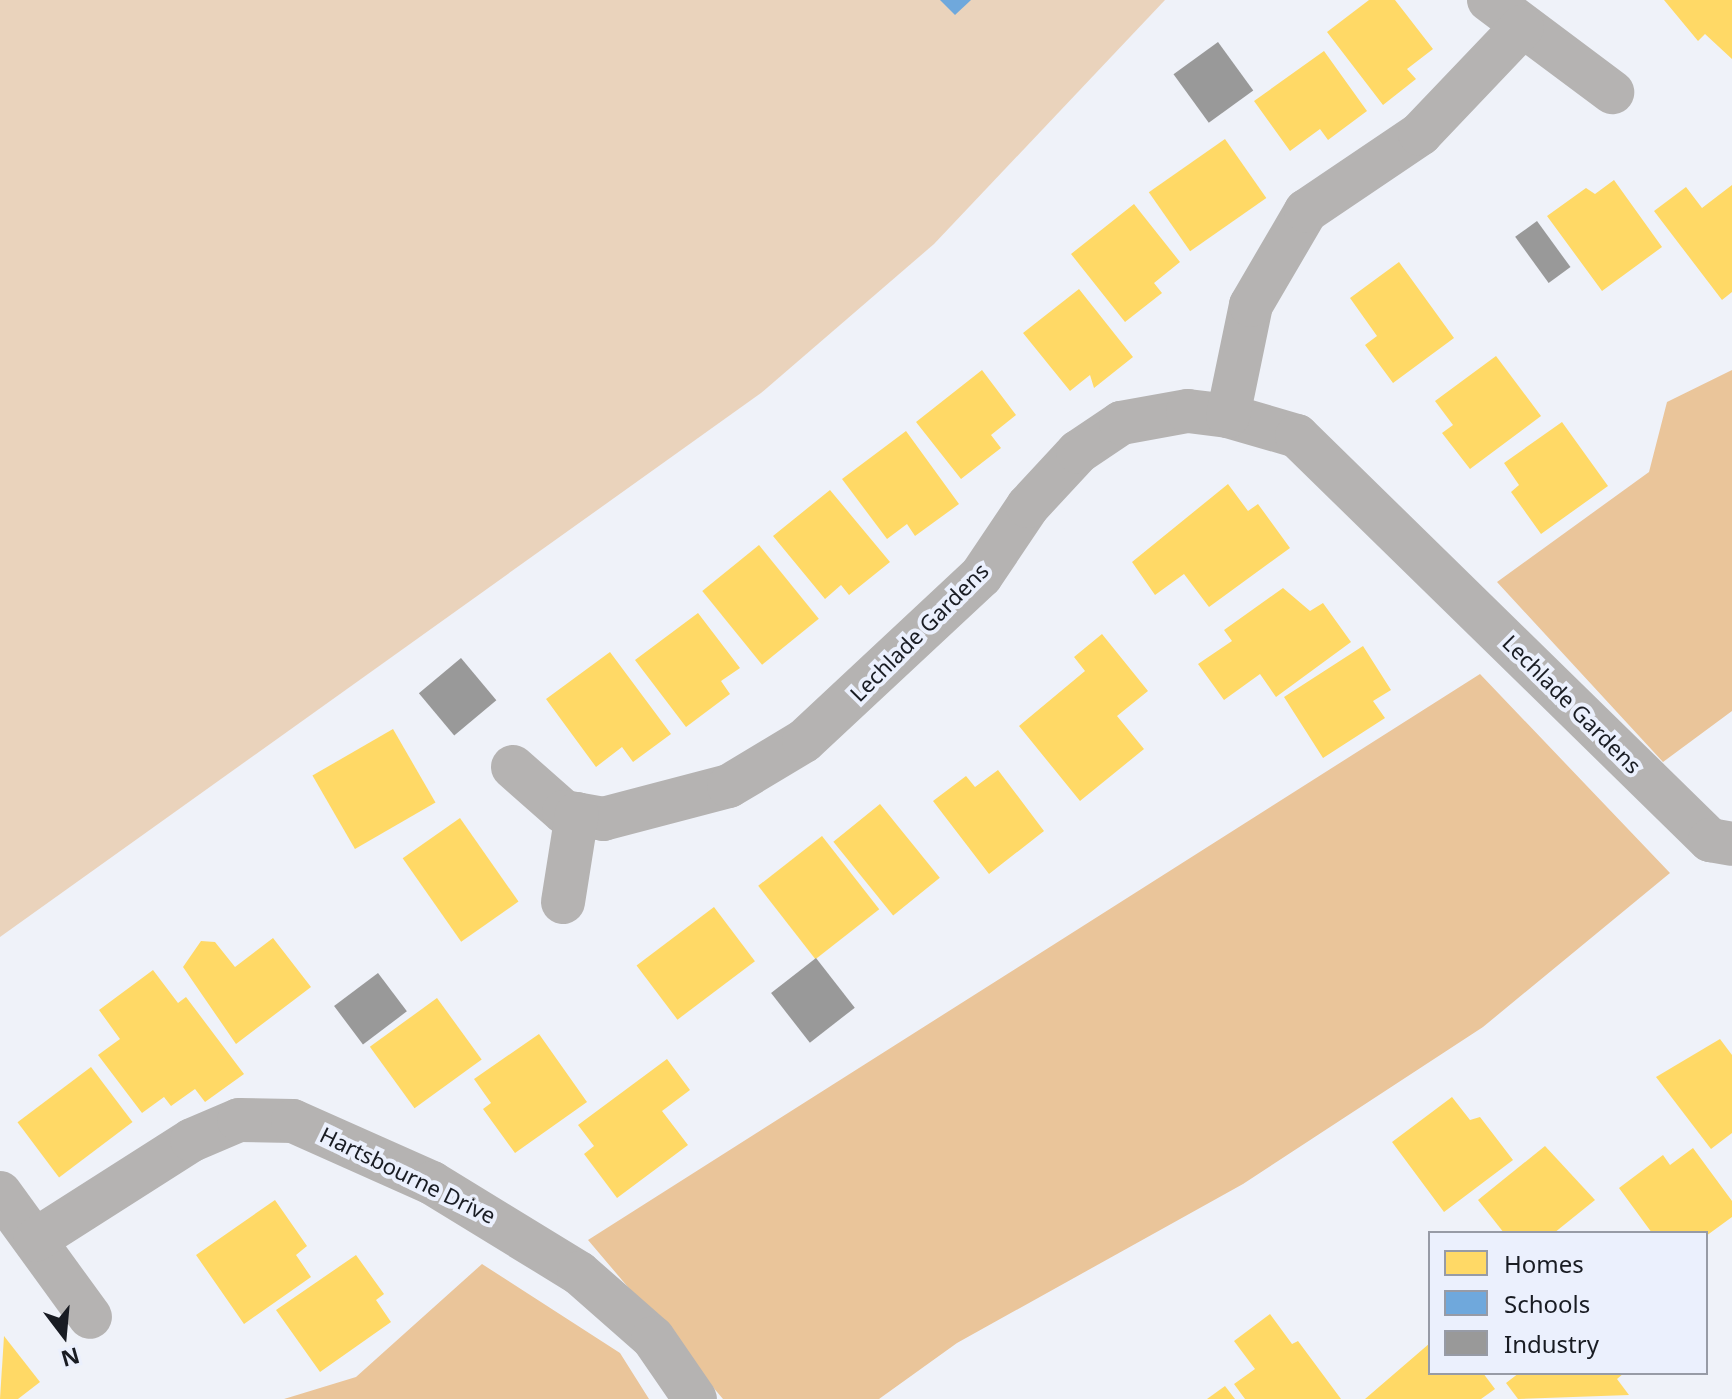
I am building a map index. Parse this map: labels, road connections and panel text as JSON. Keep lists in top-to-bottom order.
{
  "streets": {
    "street": ["Lechlade Gardens", "Hartsbourne Drive"]
  },
  "legend": ["Homes", "Schools", "Industry"],
  "north": "bottom"
}
